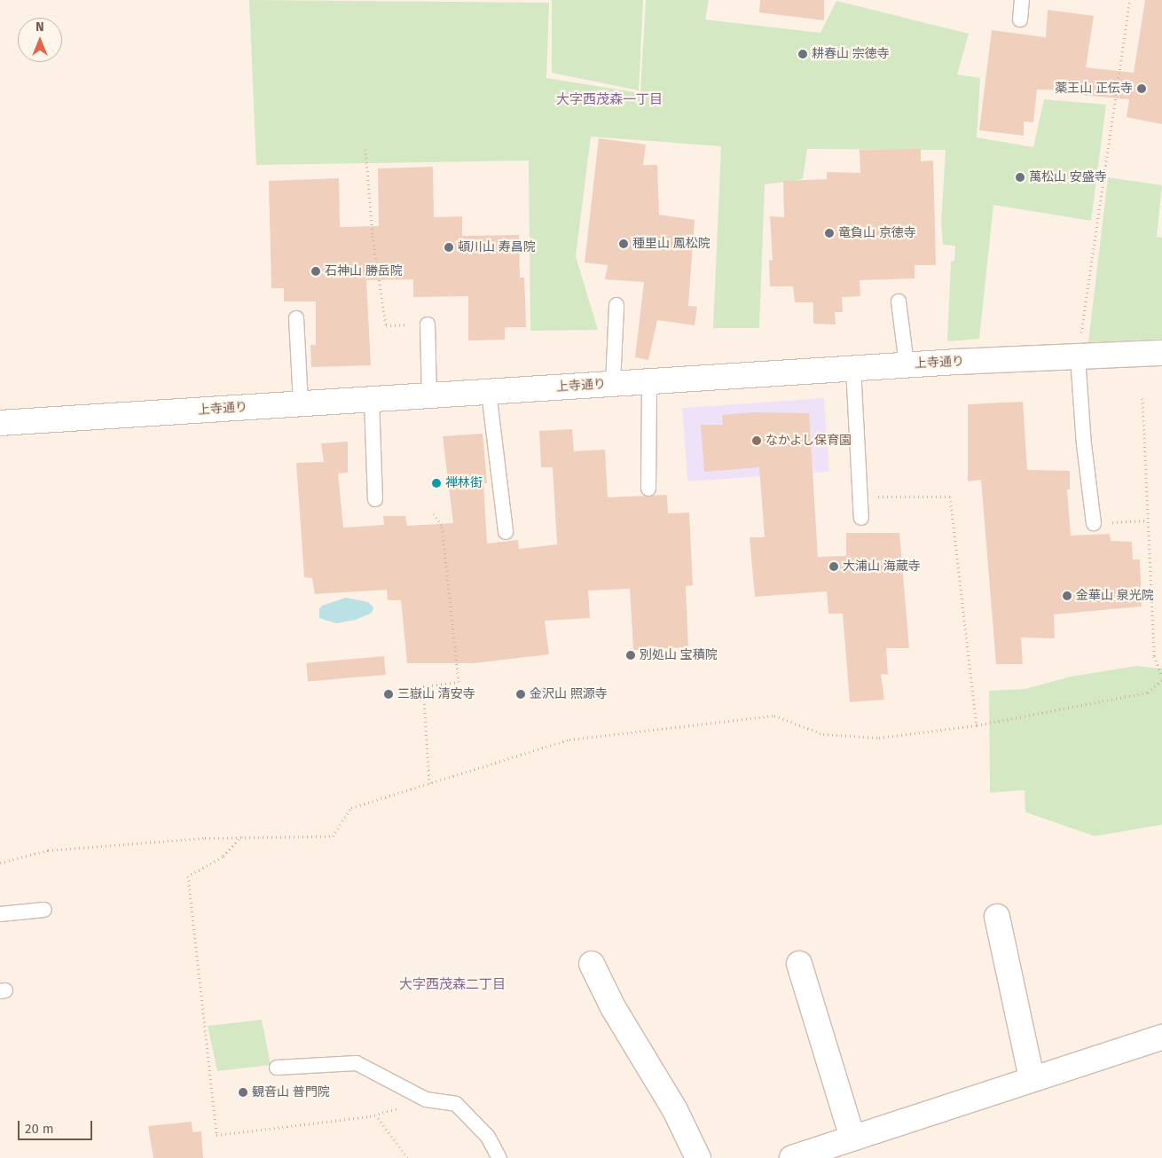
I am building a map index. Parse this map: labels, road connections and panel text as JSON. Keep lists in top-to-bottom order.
{
  "streets": {
    "street": ["上寺通り"]
  },
  "districts": ["大字西茂森一丁目", "大字西茂森二丁目"],
  "places": [
    "耕春山 宗徳寺",
    "薬王山 正伝寺",
    "萬松山 安盛寺",
    "竜負山 京徳寺",
    "種里山 鳳松院",
    "頓川山 寿昌院",
    "石神山 勝岳院",
    "なかよし保育園",
    "禅林街",
    "大浦山 海蔵寺",
    "金華山 泉光院",
    "別処山 宝積院",
    "三嶽山 清安寺",
    "金沢山 照源寺",
    "観音山 普門院"
  ],
  "scale_bar": "20 m",
  "north": "top"
}
